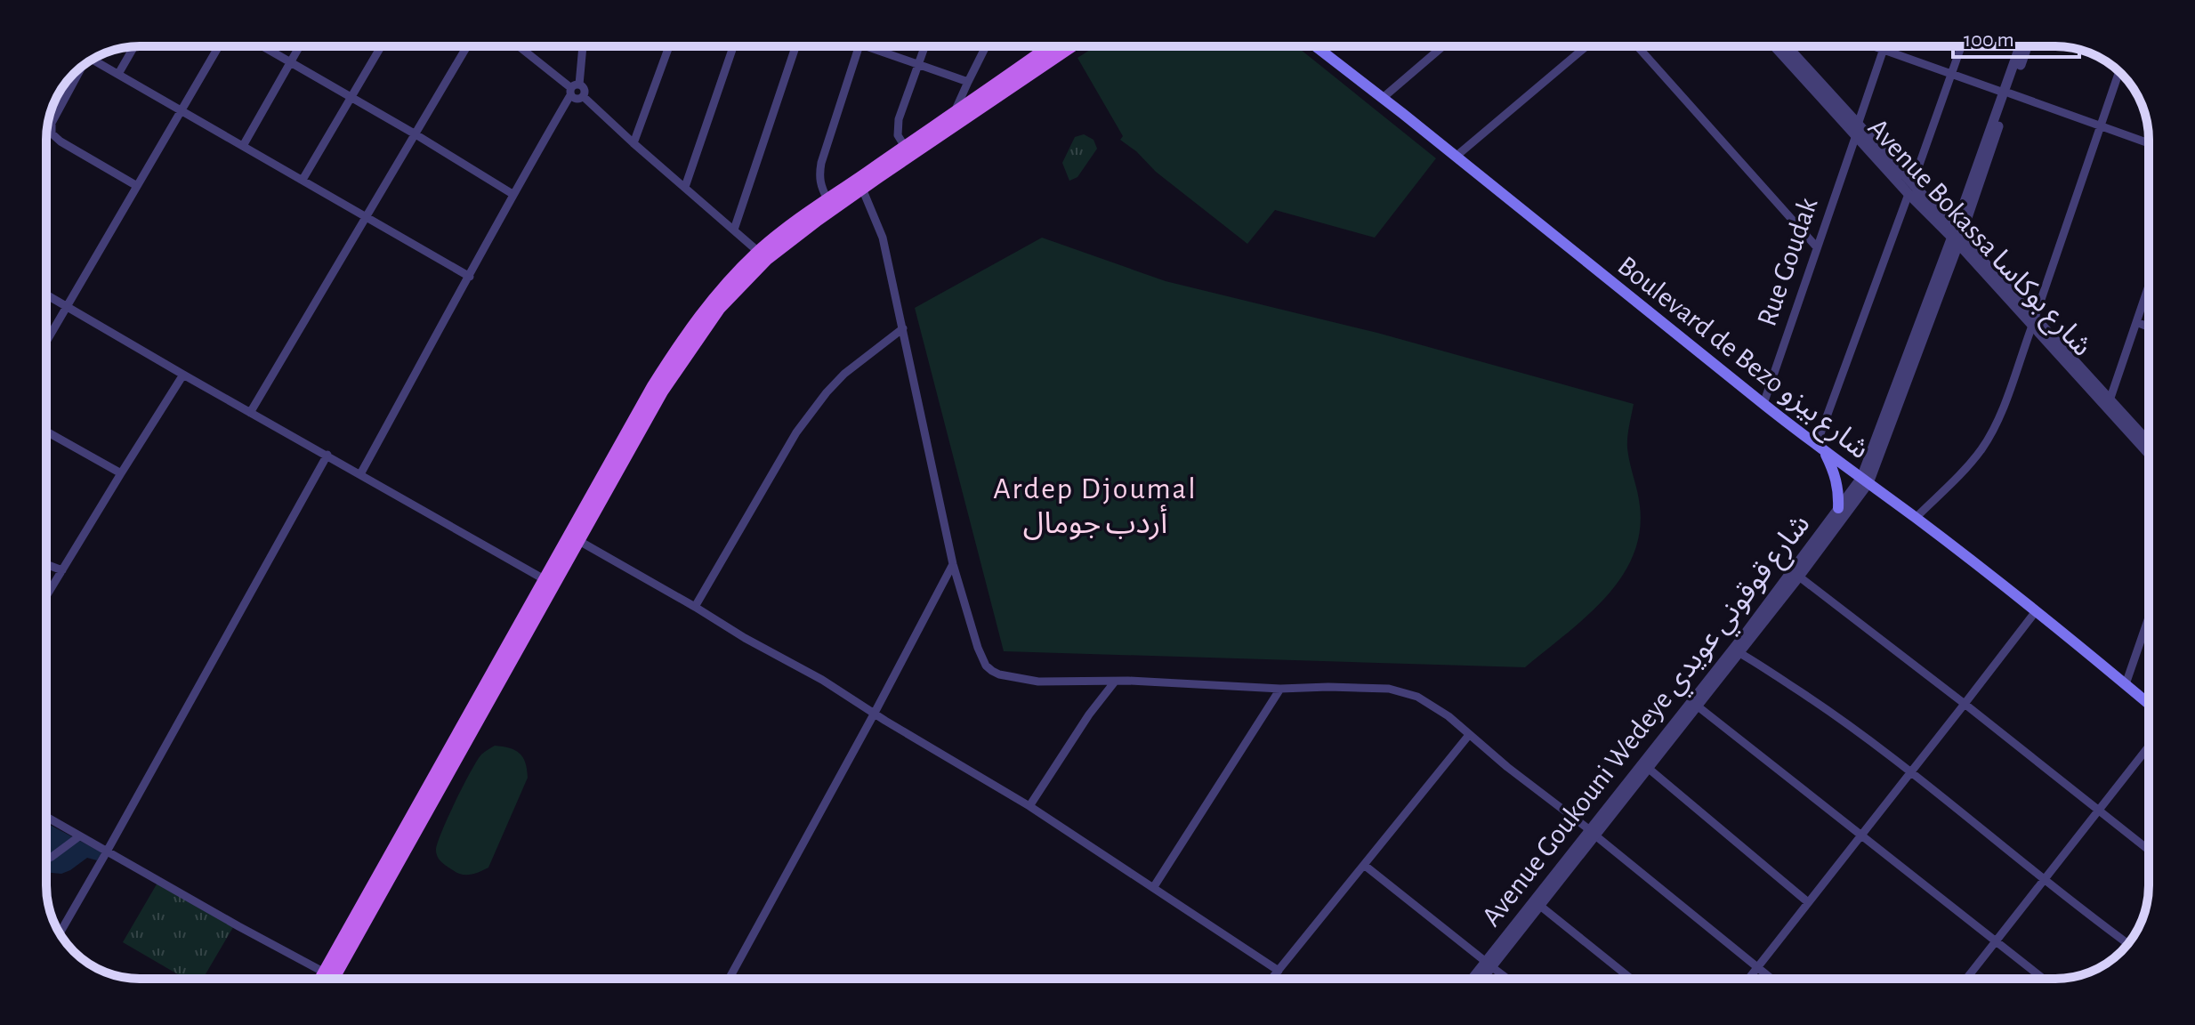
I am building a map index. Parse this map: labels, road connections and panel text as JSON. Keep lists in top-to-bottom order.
{
  "streets": {
    "main road": ["Boulevard de Bezo شارع بيزو"],
    "street": ["Avenue Bokassa شارع بوكاسا", "Rue Goudak", "Avenue Goukouni Wedeye شارع قوقوني عويدي"]
  },
  "crossings": [
    ["Avenue Bokassa شارع بوكاسا", "Rue Goudak"],
    ["Rue Goudak", "Boulevard de Bezo شارع بيزو"],
    ["Boulevard de Bezo شارع بيزو", "Avenue Goukouni Wedeye شارع قوقوني عويدي"]
  ],
  "districts": ["Ardep Djoumal أردب جومال"],
  "scale_bar": "100 m"
}
